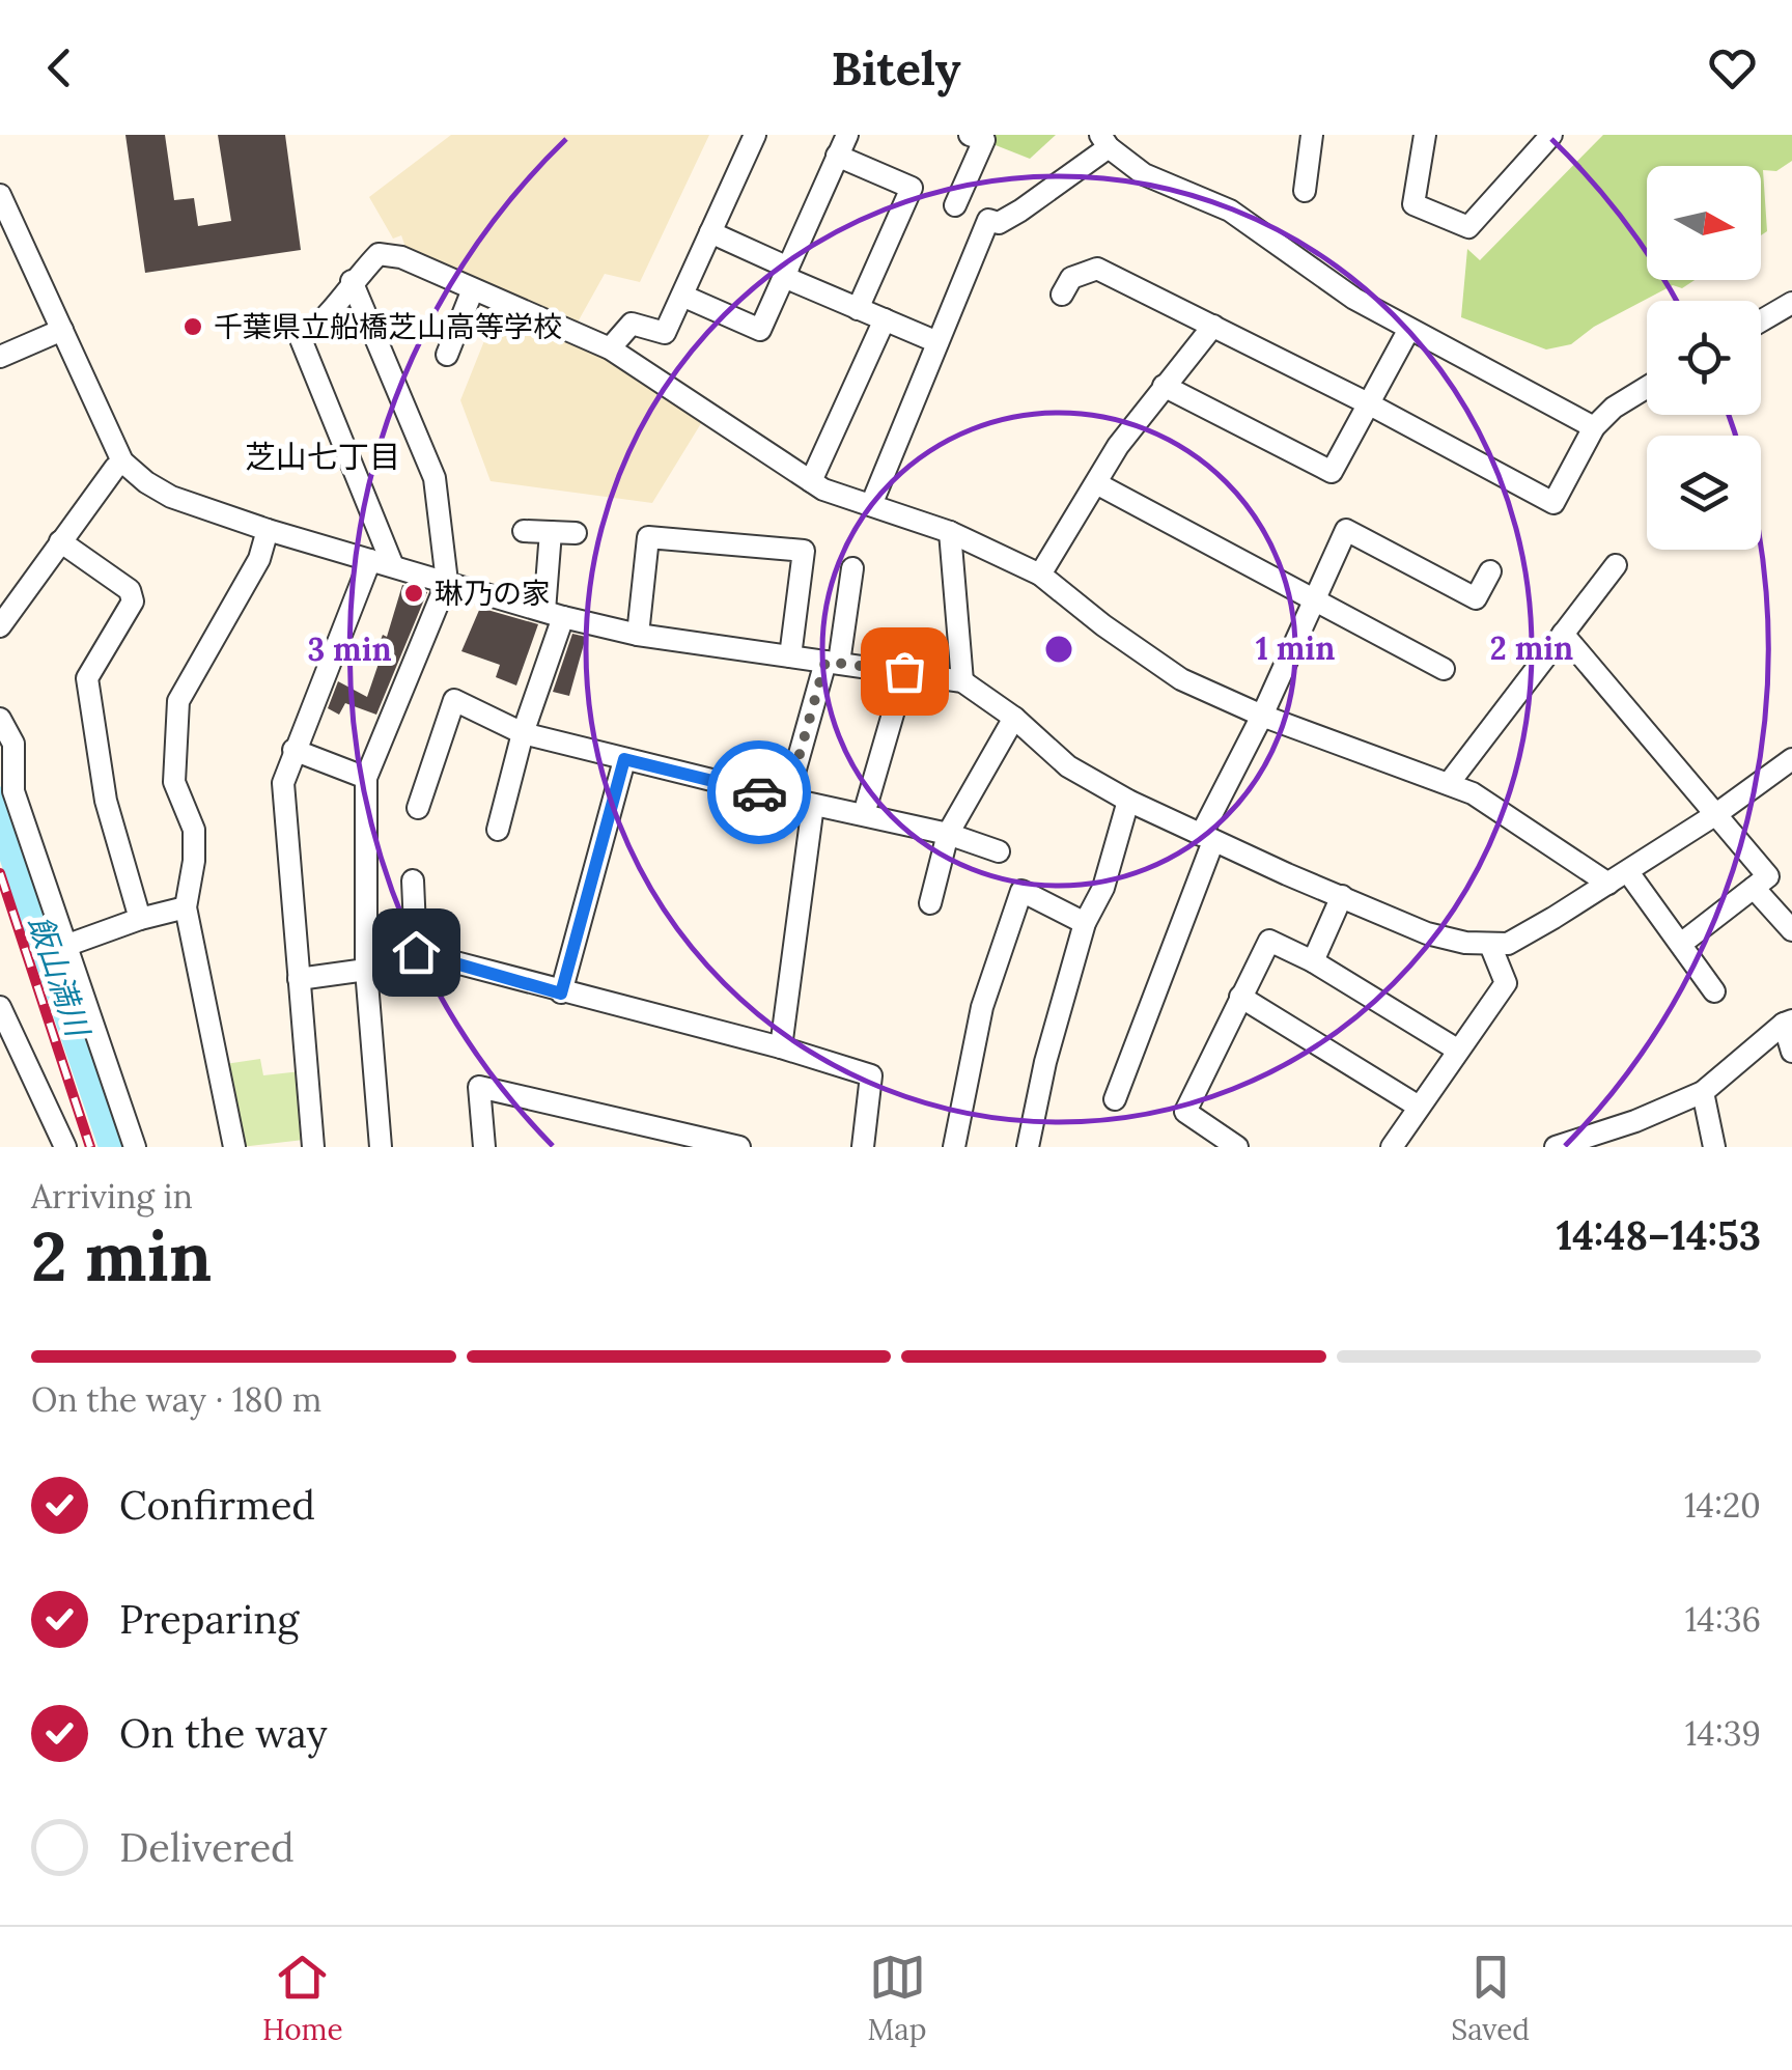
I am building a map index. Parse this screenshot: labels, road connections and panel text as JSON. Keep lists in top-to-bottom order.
{
  "districts": ["芝山七丁目"],
  "water": ["飯山満川"],
  "places": ["千葉県立船橋芝山高等学校", "琳乃の家"],
  "north": "right",
  "page": {
    "header": "Bitely",
    "heading": ["2 min", "Arriving in", "14:48–14:53"],
    "bar": "On the way · 180 m",
    "list": [
      ["Confirmed", "14:20"],
      ["Preparing", "14:36"],
      ["On the way", "14:39"],
      "Delivered"
    ],
    "tabs": ["Home", "Map", "Saved"]
  },
  "rings": ["1 min", "2 min", "3 min"]
}
